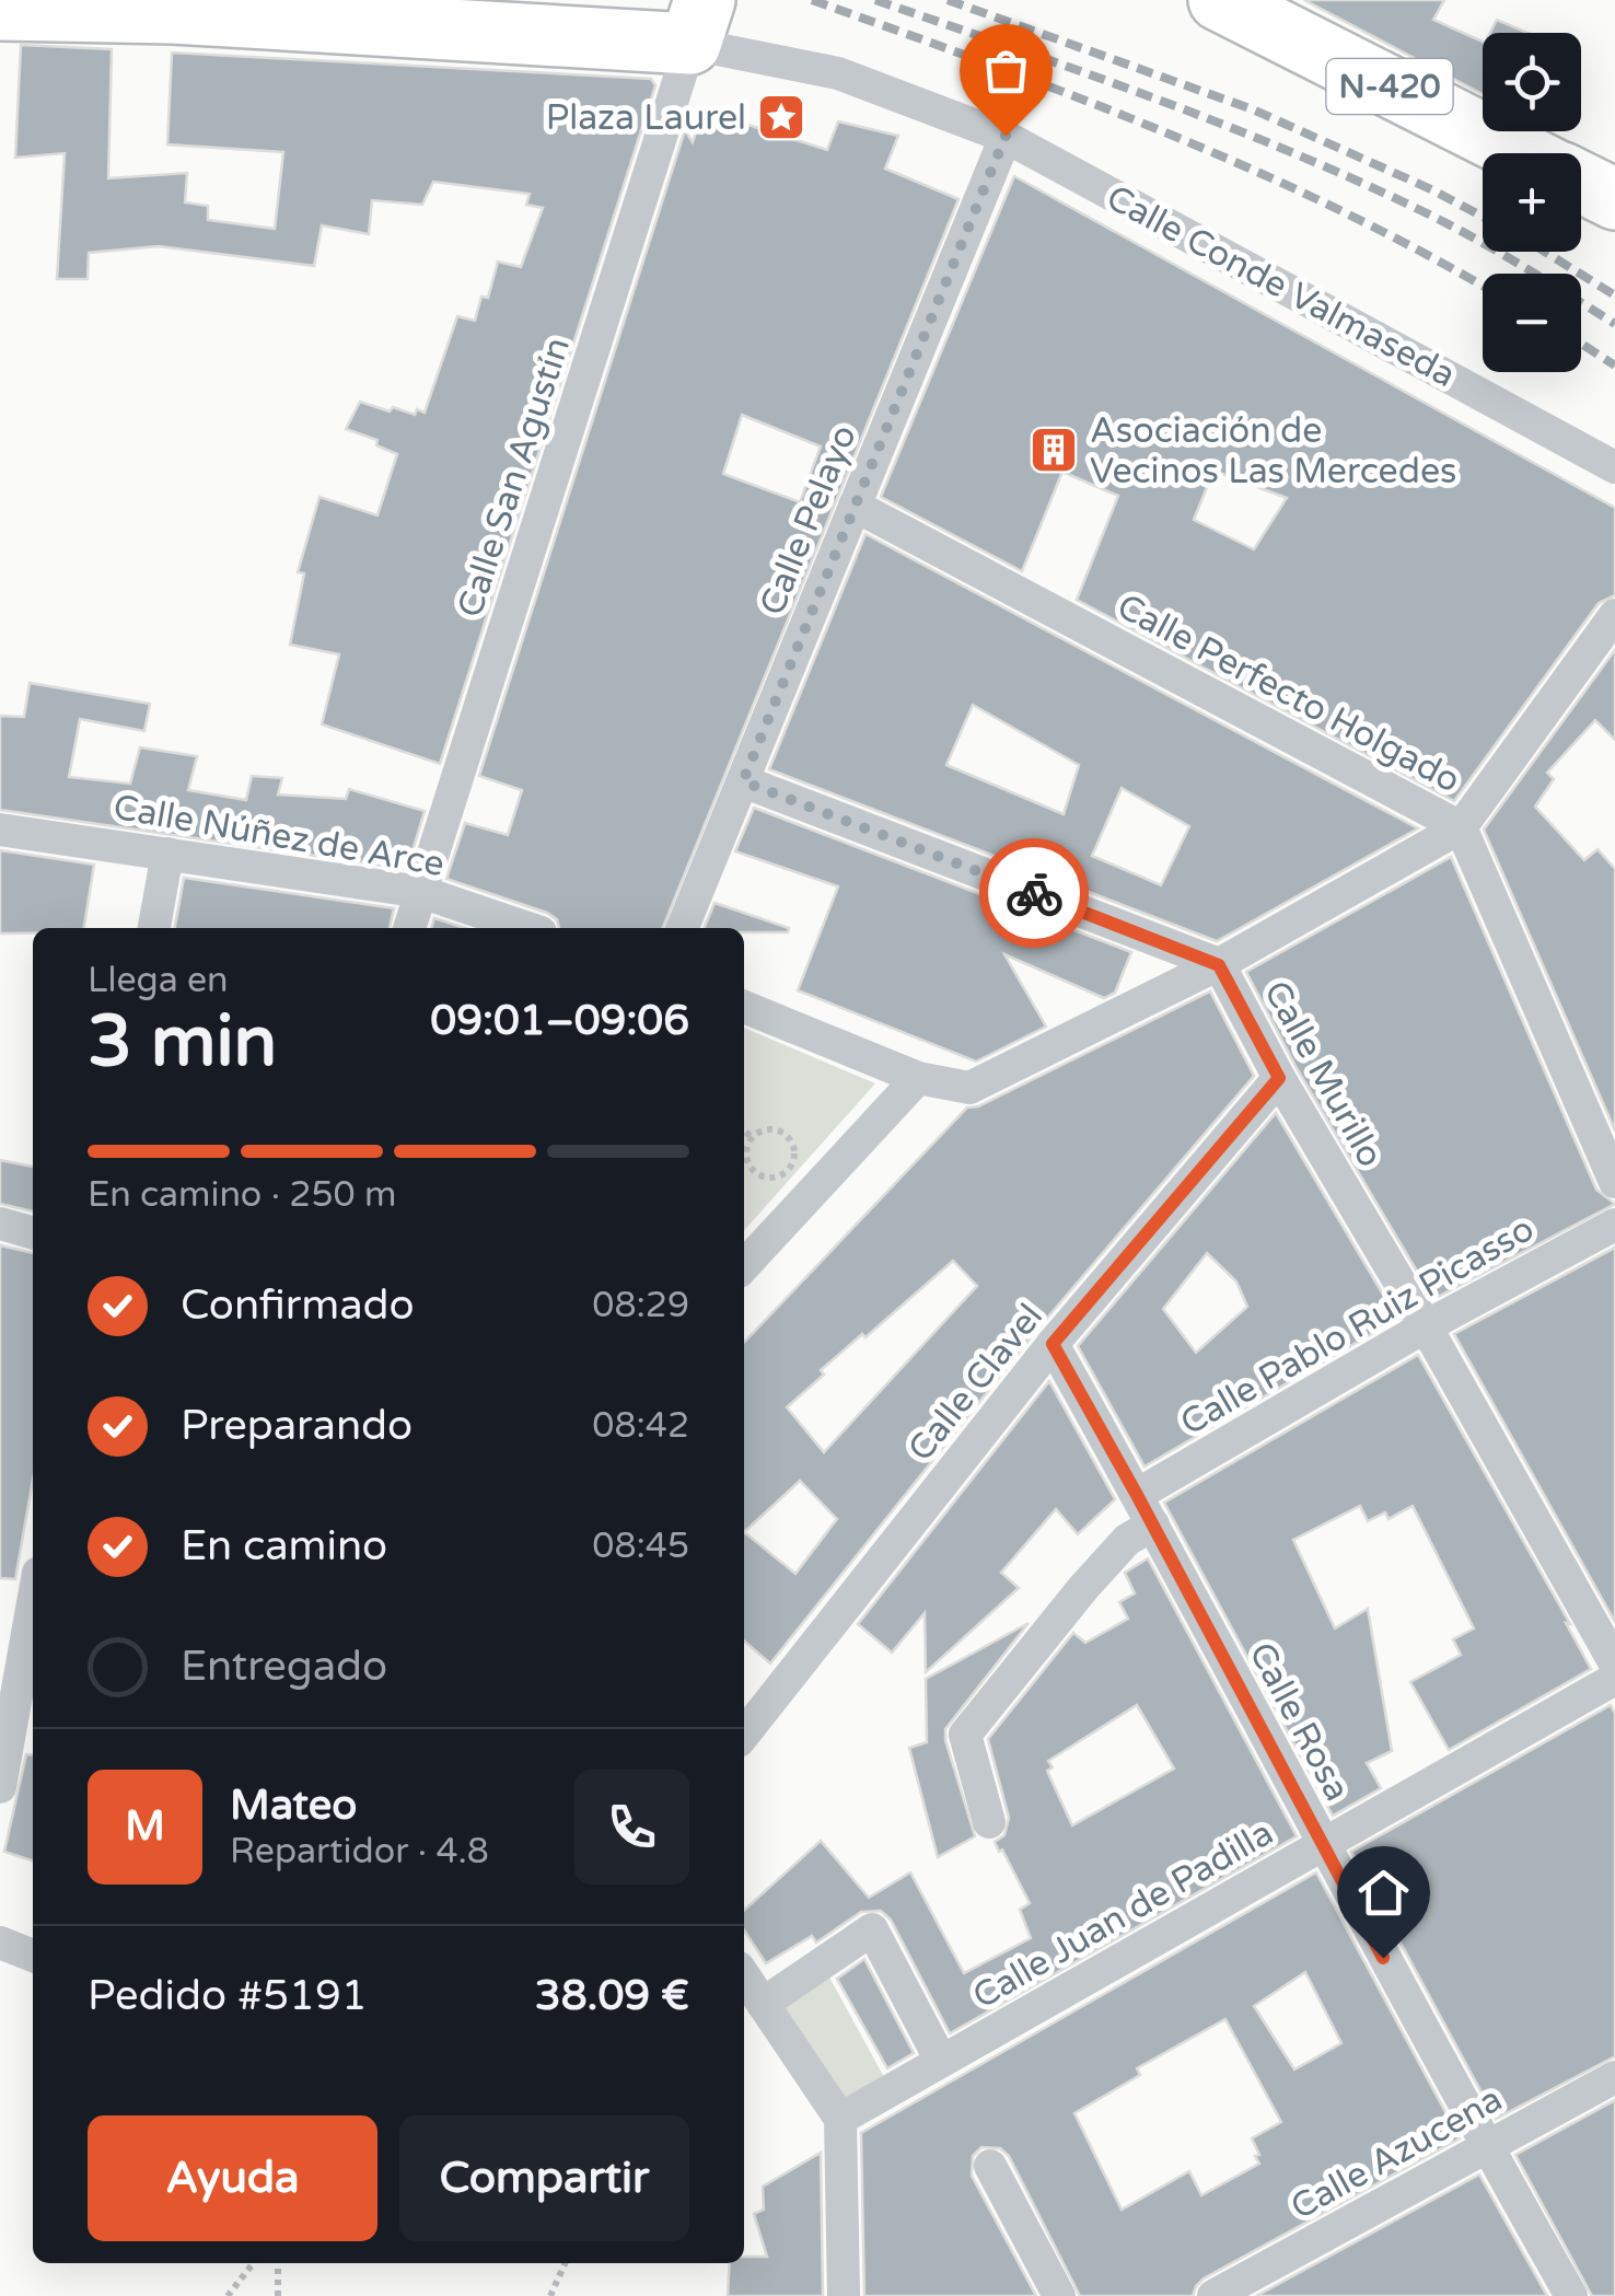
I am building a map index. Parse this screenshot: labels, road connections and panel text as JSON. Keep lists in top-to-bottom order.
{
  "streets": {
    "highway": ["N-420"],
    "street": [
      "Calle Conde Valmaseda",
      "Calle San Agustín",
      "Calle Pelayo",
      "Calle Perfecto Holgado",
      "Calle Núñez de Arce",
      "Calle Murillo",
      "Calle Pablo Ruiz Picasso",
      "Calle Clavel",
      "Calle Rosa",
      "Calle Juan de Padilla",
      "Calle Azucena"
    ]
  },
  "crossings": [
    ["Calle Conde Valmaseda", "Calle San Agustín"],
    ["Calle Conde Valmaseda", "Calle Pelayo"],
    ["Calle San Agustín", "Calle Núñez de Arce"],
    ["Calle Pelayo", "Calle Perfecto Holgado"],
    ["Calle Pelayo", "Calle Murillo"],
    ["Calle Murillo", "Calle Pablo Ruiz Picasso"],
    ["Calle Murillo", "Calle Clavel"],
    ["Calle Pablo Ruiz Picasso", "Calle Rosa"],
    ["Calle Clavel", "Calle Rosa"],
    ["Calle Rosa", "Calle Juan de Padilla"],
    ["Calle Rosa", "Calle Azucena"]
  ],
  "places": {
    "place": ["Plaza Laurel"],
    "building": ["Asociación de Vecinos Las Mercedes"]
  },
  "page": {
    "map_buttons": ["+", "−"],
    "heading": ["3 min", "Llega en", "09:01–09:06"],
    "panel": [
      "Mateo",
      "Repartidor · 4.8",
      "Pedido #5191",
      "38.09 €"
    ],
    "bar": "En camino · 250 m",
    "list": [
      ["Confirmado", "08:29"],
      ["Preparando", "08:42"],
      ["En camino", "08:45"],
      "Entregado"
    ],
    "round": "M",
    "buttons": ["Ayuda", "Compartir"]
  }
}
